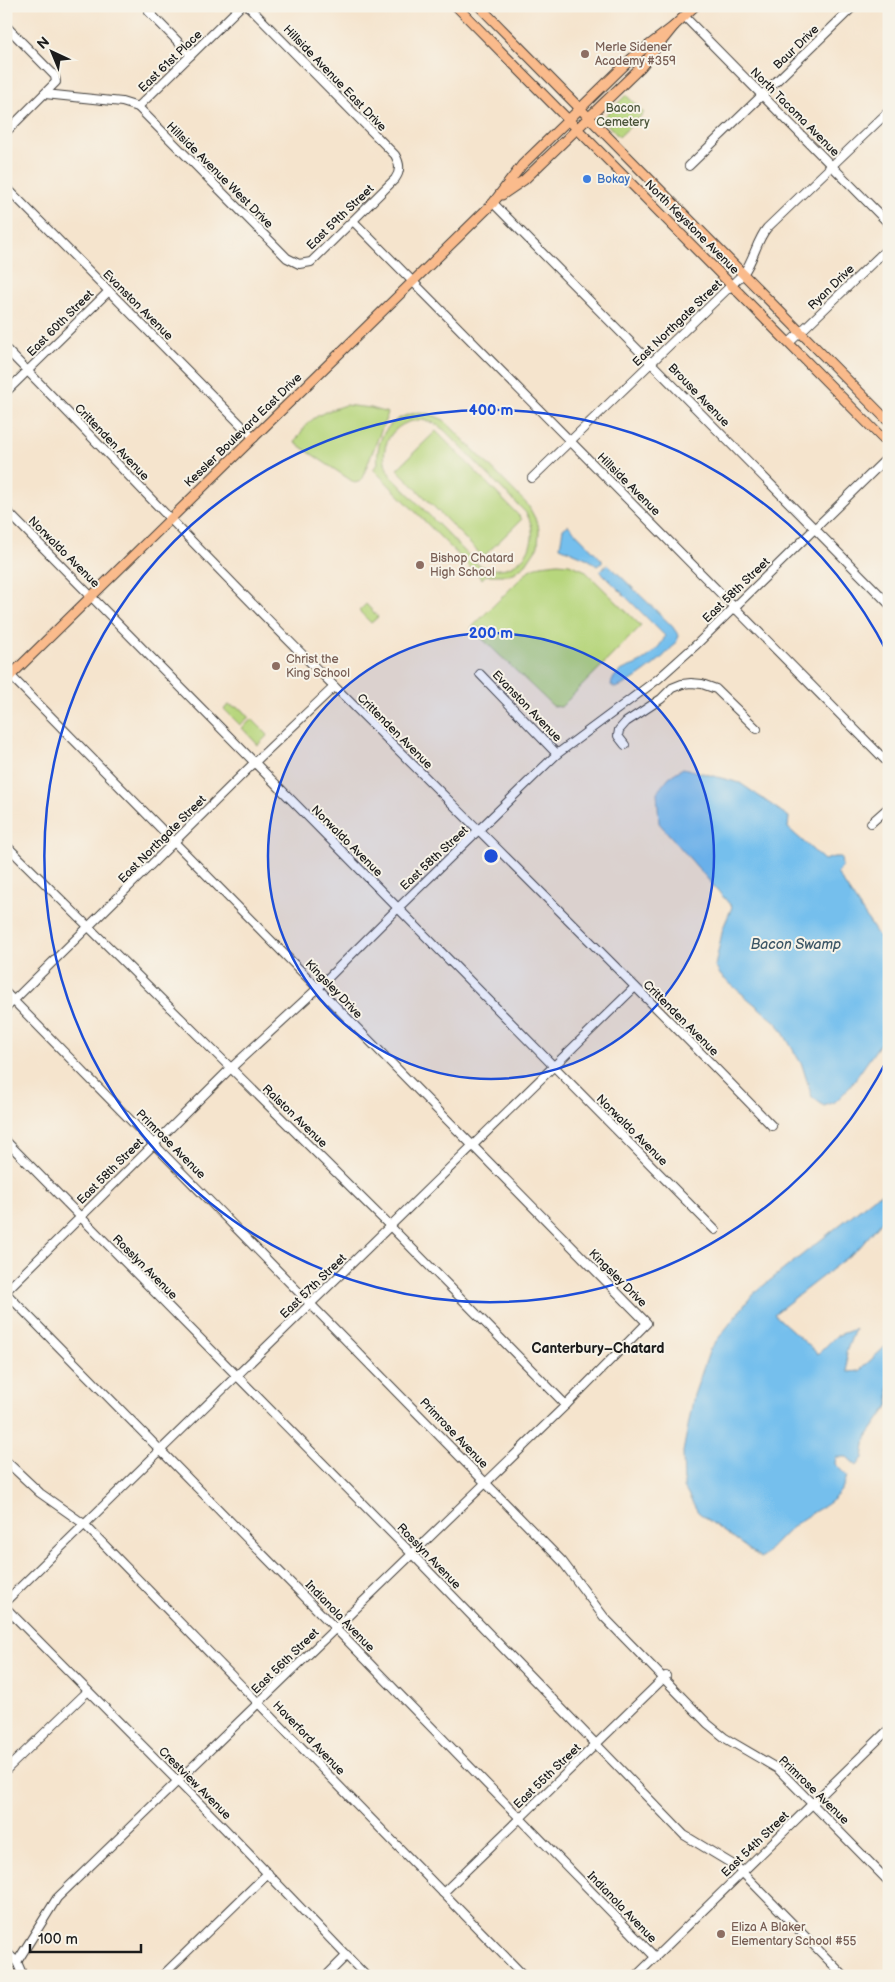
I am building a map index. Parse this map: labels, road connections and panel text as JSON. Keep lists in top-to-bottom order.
{
  "streets": {
    "main road": ["North Keystone Avenue", "Kessler Boulevard East Drive"],
    "street": [
      "Baur Drive",
      "East 61st Place",
      "Hillside Avenue East Drive",
      "North Tacoma Avenue",
      "Hillside Avenue West Drive",
      "East 59th Street",
      "Ryan Drive",
      "Evanston Avenue",
      "East 60th Street",
      "East Northgate Street",
      "Brouse Avenue",
      "Crittenden Avenue",
      "Hillside Avenue",
      "Norwaldo Avenue",
      "East 58th Street",
      "Kingsley Drive",
      "Ralston Avenue",
      "Primrose Avenue",
      "Rosslyn Avenue",
      "East 57th Street",
      "Indianola Avenue",
      "East 56th Street",
      "Haverford Avenue",
      "East 55th Street",
      "Crestview Avenue",
      "East 54th Street"
    ]
  },
  "crossings": [
    ["Baur Drive", "North Tacoma Avenue"],
    ["East 61st Place", "Hillside Avenue West Drive"],
    ["Hillside Avenue East Drive", "East 59th Street"],
    ["North Tacoma Avenue", "East Northgate Street"],
    ["North Tacoma Avenue", "Kessler Boulevard East Drive"],
    ["Hillside Avenue West Drive", "East 59th Street"],
    ["East 59th Street", "Hillside Avenue"],
    ["North Keystone Avenue", "Ryan Drive"],
    ["North Keystone Avenue", "East Northgate Street"],
    ["North Keystone Avenue", "Kessler Boulevard East Drive"],
    ["Evanston Avenue", "East 60th Street"],
    ["Evanston Avenue", "Kessler Boulevard East Drive"],
    ["Evanston Avenue", "East 58th Street"],
    ["East 60th Street", "Crittenden Avenue"],
    ["East Northgate Street", "Brouse Avenue"],
    ["East Northgate Street", "Crittenden Avenue"],
    ["East Northgate Street", "Hillside Avenue"],
    ["East Northgate Street", "Norwaldo Avenue"],
    ["East Northgate Street", "Kingsley Drive"],
    ["East Northgate Street", "Ralston Avenue"],
    ["East Northgate Street", "Primrose Avenue"],
    ["Brouse Avenue", "Kessler Boulevard East Drive"],
    ["Brouse Avenue", "East 58th Street"],
    ["Kessler Boulevard East Drive", "Crittenden Avenue"],
    ["Kessler Boulevard East Drive", "Hillside Avenue"],
    ["Kessler Boulevard East Drive", "Norwaldo Avenue"],
    ["Kessler Boulevard East Drive", "Kingsley Drive"],
    ["Crittenden Avenue", "East 58th Street"],
    ["Crittenden Avenue", "East 57th Street"],
    ["Hillside Avenue", "East 58th Street"],
    ["Norwaldo Avenue", "East 58th Street"],
    ["Norwaldo Avenue", "East 57th Street"],
    ["East 58th Street", "Kingsley Drive"],
    ["East 58th Street", "Ralston Avenue"],
    ["East 58th Street", "Primrose Avenue"],
    ["East 58th Street", "Rosslyn Avenue"],
    ["East 58th Street", "Indianola Avenue"],
    ["Kingsley Drive", "East 57th Street"],
    ["Kingsley Drive", "East 56th Street"],
    ["Ralston Avenue", "East 57th Street"],
    ["Ralston Avenue", "East 56th Street"],
    ["Primrose Avenue", "East 57th Street"],
    ["Primrose Avenue", "East 56th Street"],
    ["Primrose Avenue", "East 55th Street"],
    ["Primrose Avenue", "East 54th Street"],
    ["Rosslyn Avenue", "East 57th Street"],
    ["Rosslyn Avenue", "East 56th Street"],
    ["Rosslyn Avenue", "East 55th Street"],
    ["Rosslyn Avenue", "East 54th Street"],
    ["East 57th Street", "Indianola Avenue"],
    ["East 57th Street", "Haverford Avenue"],
    ["Indianola Avenue", "East 56th Street"],
    ["Indianola Avenue", "East 55th Street"],
    ["Indianola Avenue", "East 54th Street"],
    ["East 56th Street", "Haverford Avenue"],
    ["East 56th Street", "Crestview Avenue"],
    ["Haverford Avenue", "East 55th Street"]
  ],
  "districts": ["Canterbury–Chatard"],
  "water": ["Bacon Swamp"],
  "parks": ["Bacon Cemetery"],
  "places": [
    "Merle Sidener Academy #359",
    "Bokay",
    "Bishop Chatard High School",
    "Christ the King School",
    "Eliza A Blaker Elementary School #55"
  ],
  "scale_bar": "100 m",
  "north": "top left",
  "rings": ["400 m", "200 m"]
}
